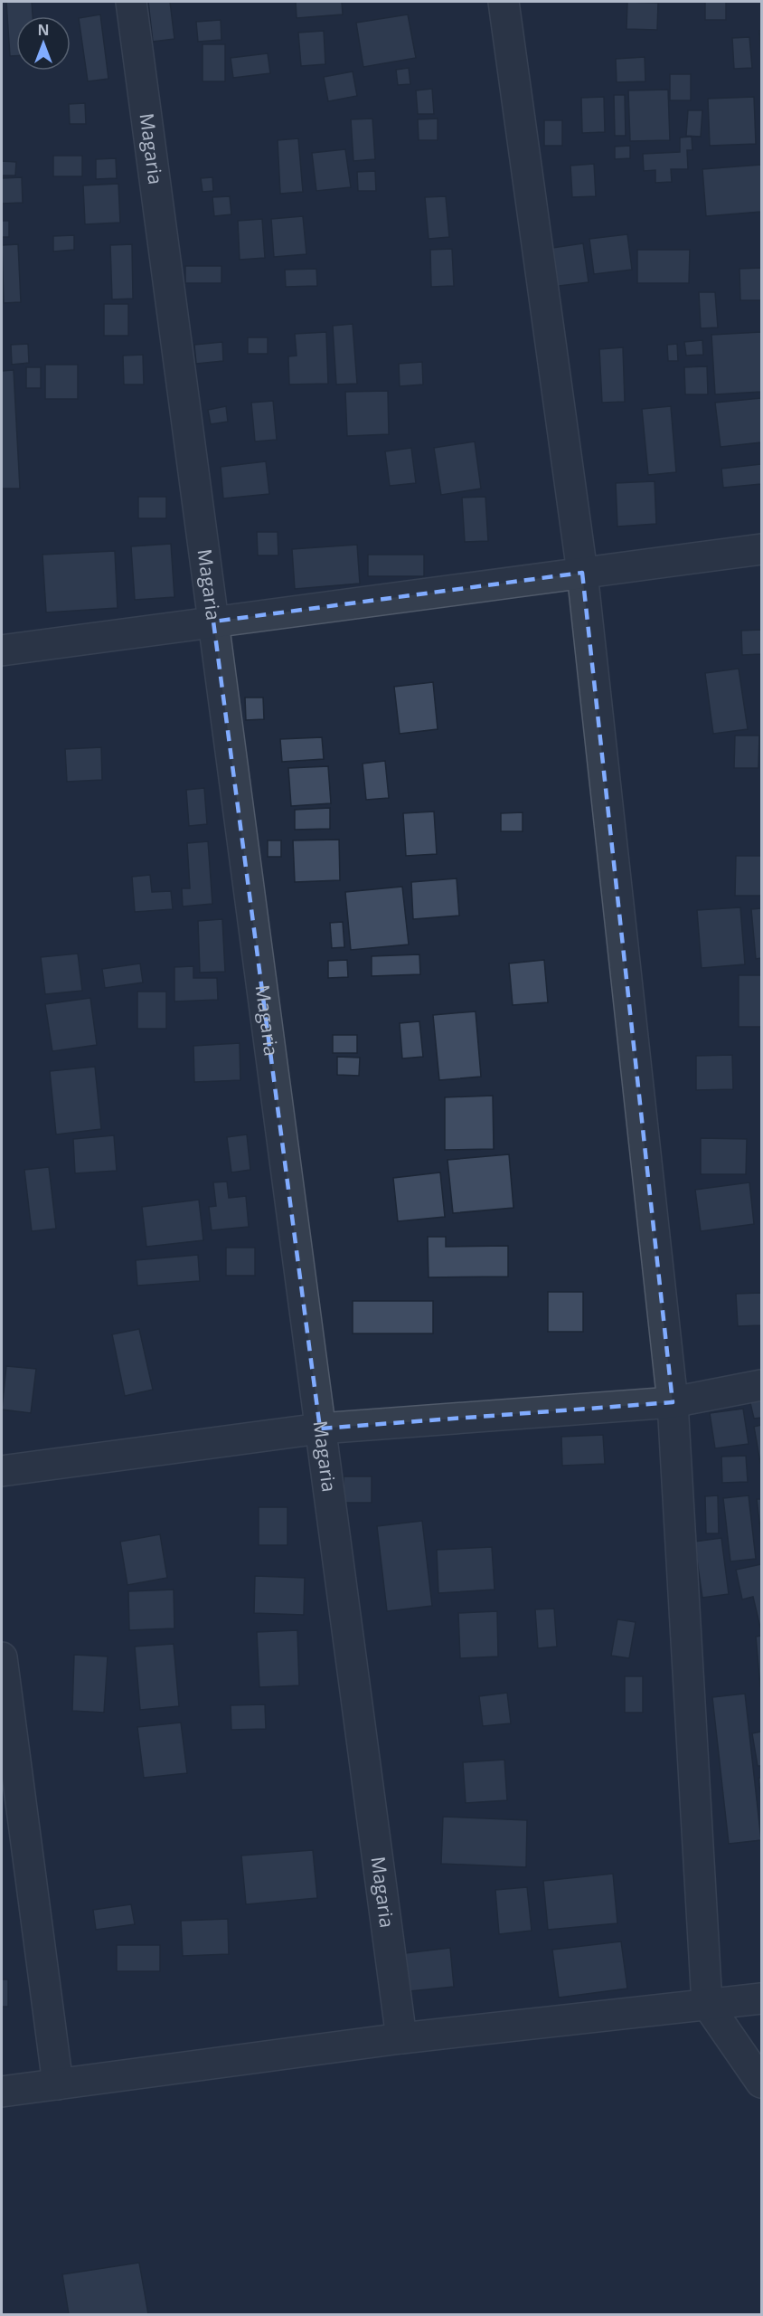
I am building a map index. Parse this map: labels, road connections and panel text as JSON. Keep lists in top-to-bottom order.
{
  "streets": {
    "street": ["Magaria"]
  },
  "north": "top"
}
